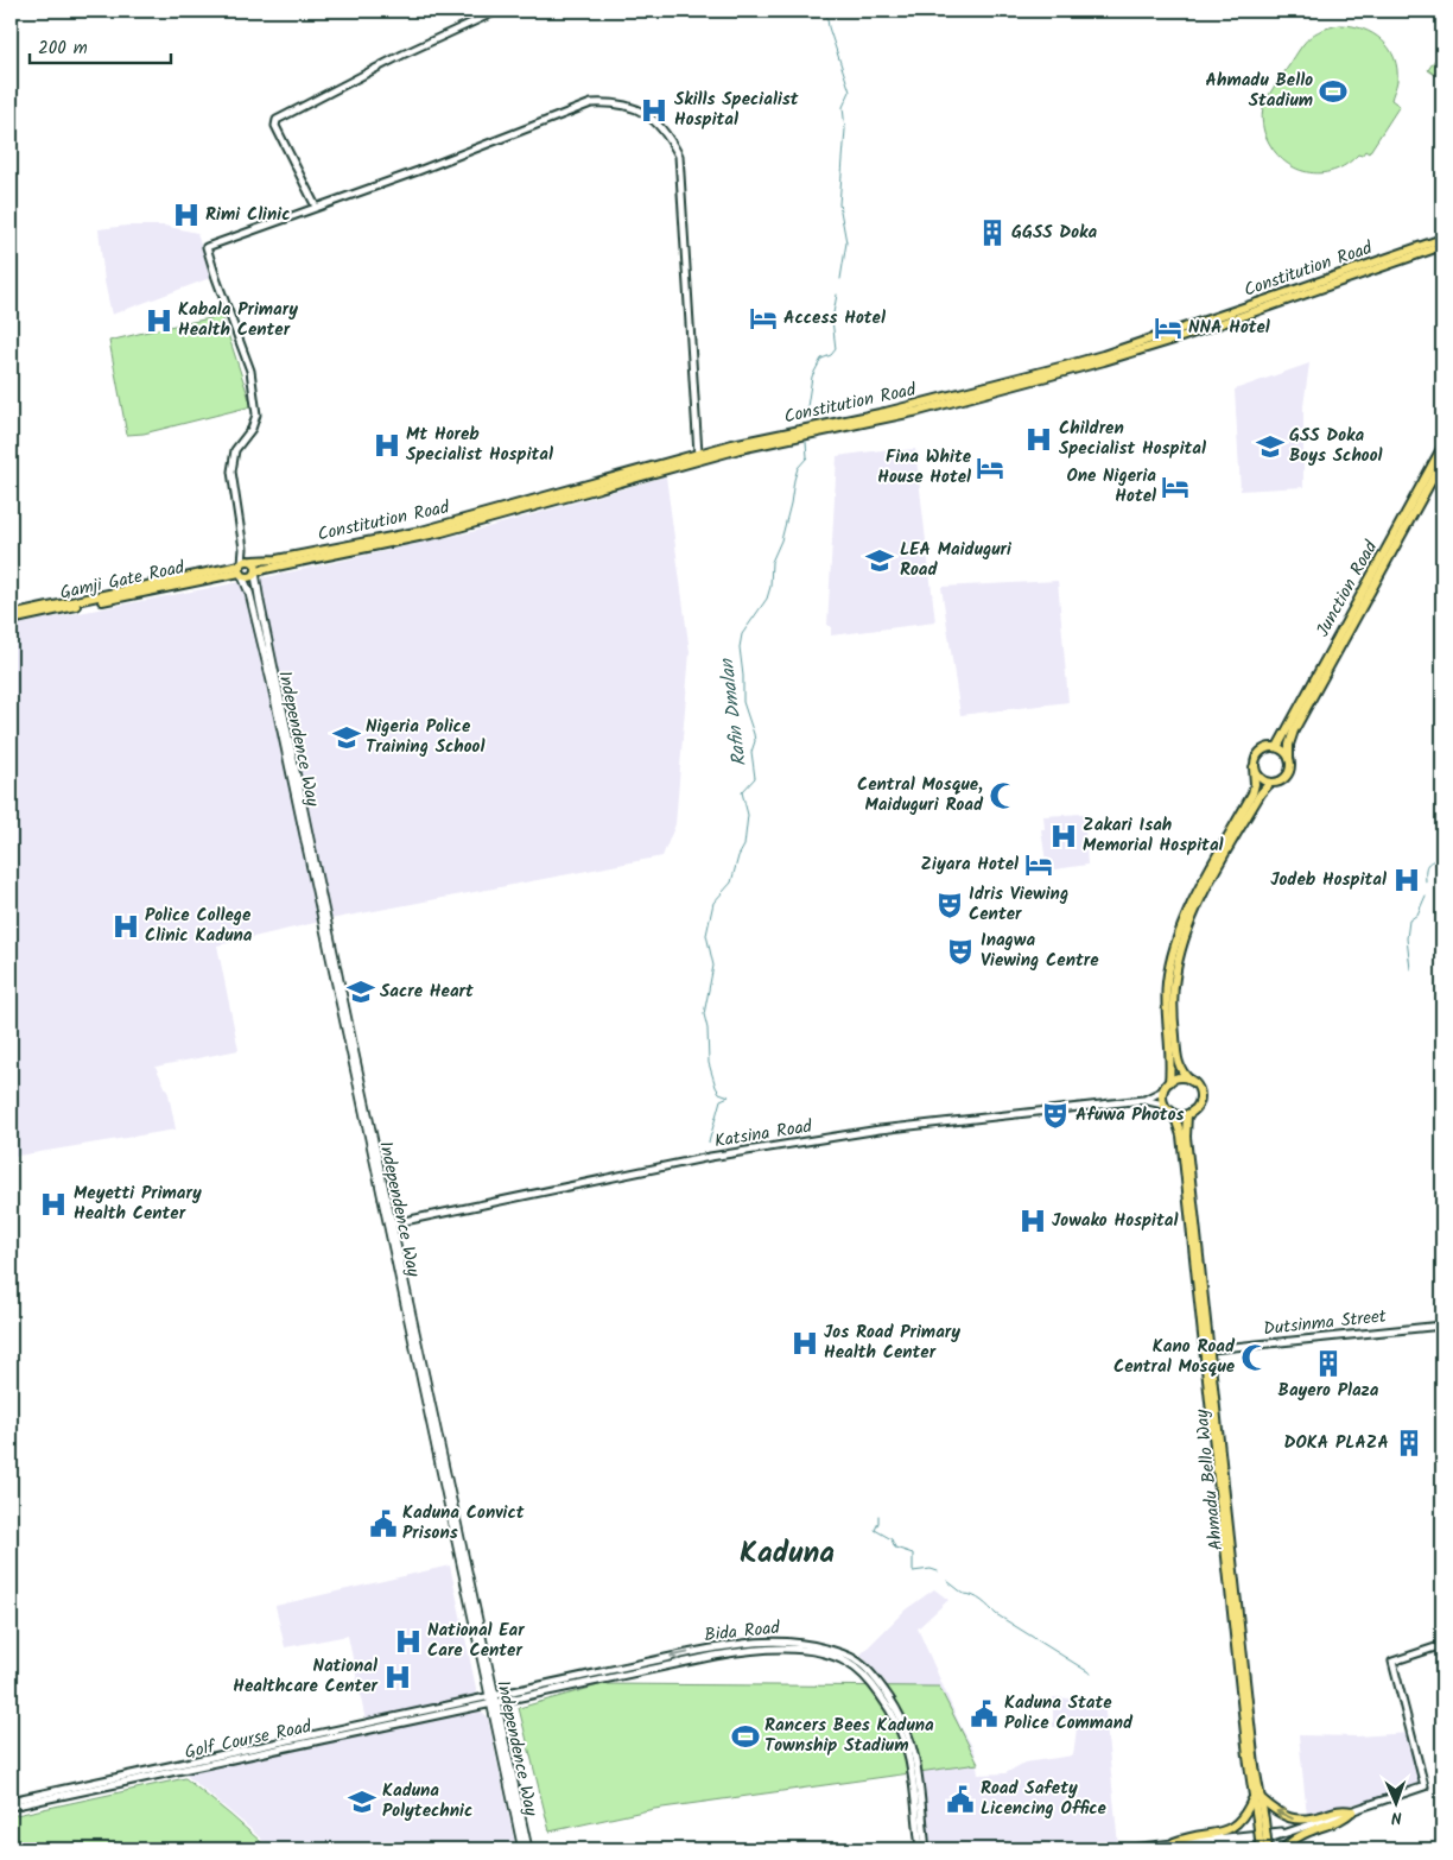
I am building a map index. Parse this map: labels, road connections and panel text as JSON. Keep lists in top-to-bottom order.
{
  "streets": {
    "main road": [
      "Constitution Road",
      "Gamji Gate Road",
      "Junction Road",
      "Independence Way",
      "Ahmadu Bello Way"
    ],
    "street": [
      "Katsina Road",
      "Dutsinma Street",
      "Bida Road",
      "Golf Course Road"
    ]
  },
  "crossings": [
    ["Constitution Road", "Gamji Gate Road"],
    ["Constitution Road", "Independence Way"],
    ["Gamji Gate Road", "Independence Way"],
    ["Independence Way", "Katsina Road"],
    ["Independence Way", "Bida Road"],
    ["Independence Way", "Golf Course Road"],
    ["Katsina Road", "Ahmadu Bello Way"],
    ["Dutsinma Street", "Ahmadu Bello Way"],
    ["Bida Road", "Golf Course Road"]
  ],
  "districts": ["Kaduna"],
  "water": ["Rafin Dmalan"],
  "places": {
    "sports": ["Ahmadu Bello Stadium", "Rancers Bees Kaduna Township Stadium"],
    "hospital": [
      "Skills Specialist Hospital",
      "Rimi Clinic",
      "Kabala Primary Health Center",
      "Children Specialist Hospital",
      "Mt Horeb Specialist Hospital",
      "Zakari Isah Memorial Hospital",
      "Jodeb Hospital",
      "Police College Clinic Kaduna",
      "Meyetti Primary Health Center",
      "Jowako Hospital",
      "Jos Road Primary Health Center",
      "National Ear Care Center",
      "National Healthcare Center"
    ],
    "building": ["GGSS Doka", "Bayero Plaza", "DOKA PLAZA"],
    "hotel": [
      "Access Hotel",
      "NNA Hotel",
      "Fina White House Hotel",
      "One Nigeria Hotel",
      "Ziyara Hotel"
    ],
    "school or university": [
      "GSS Doka Boys School",
      "LEA Maiduguri Road",
      "Nigeria Police Training School",
      "Sacre Heart",
      "Kaduna Polytechnic"
    ],
    "mosque": ["Central Mosque, Maiduguri Road", "Kano Road Central Mosque"],
    "theatre": ["Idris Viewing Center", "Inagwa Viewing Centre", "Afuwa Photos"],
    "public building": ["Kaduna Convict Prisons", "Kaduna State Police Command", "Road Safety Licencing Office"]
  },
  "scale_bar": "200 m",
  "north": "bottom"
}
